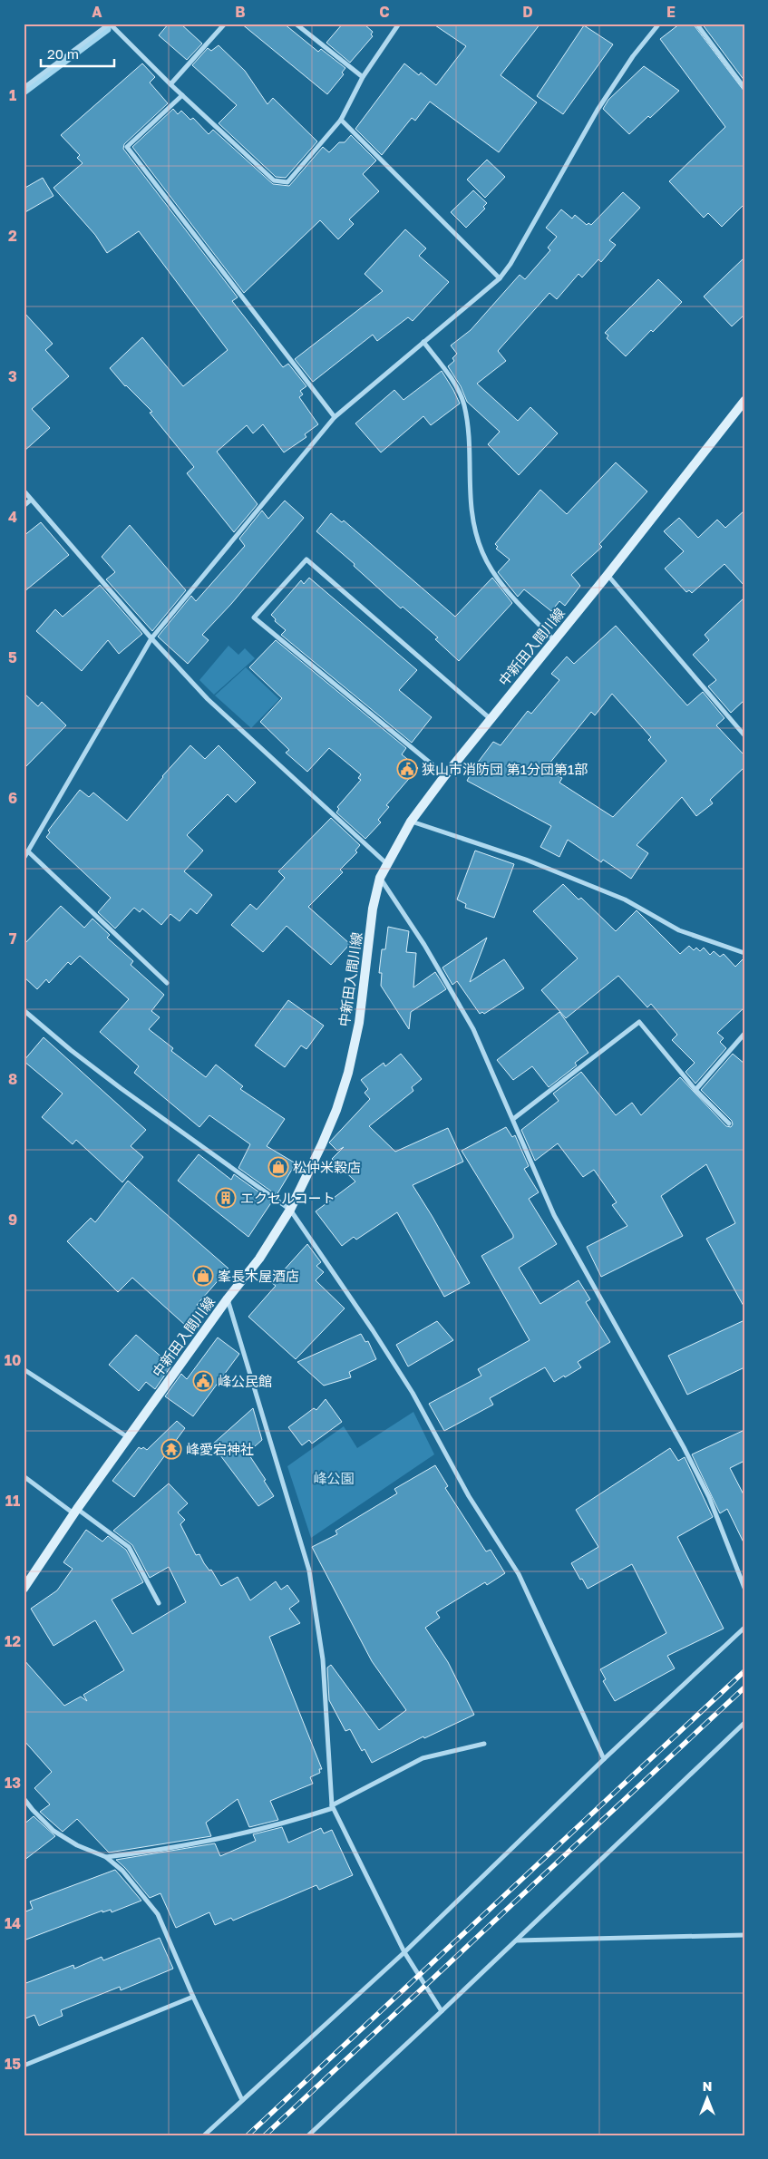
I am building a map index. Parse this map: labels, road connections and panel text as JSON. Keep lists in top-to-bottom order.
{
  "streets": {
    "main road": ["中新田入間川線"]
  },
  "parks": ["峰公園"],
  "places": {
    "public building": ["狭山市消防団 第1分団第1部", "峰公民館"],
    "shop": ["松仲米穀店", "峯長木屋酒店"],
    "building": ["エクセルコート"],
    "temple": ["峰愛宕神社"]
  },
  "scale_bar": "20 m",
  "north": "top",
  "grid": {
    "columns": [
      "A",
      "B",
      "C",
      "D",
      "E"
    ],
    "rows": [
      "1",
      "2",
      "3",
      "4",
      "5",
      "6",
      "7",
      "8",
      "9",
      "10",
      "11",
      "12",
      "13",
      "14",
      "15"
    ]
  }
}
